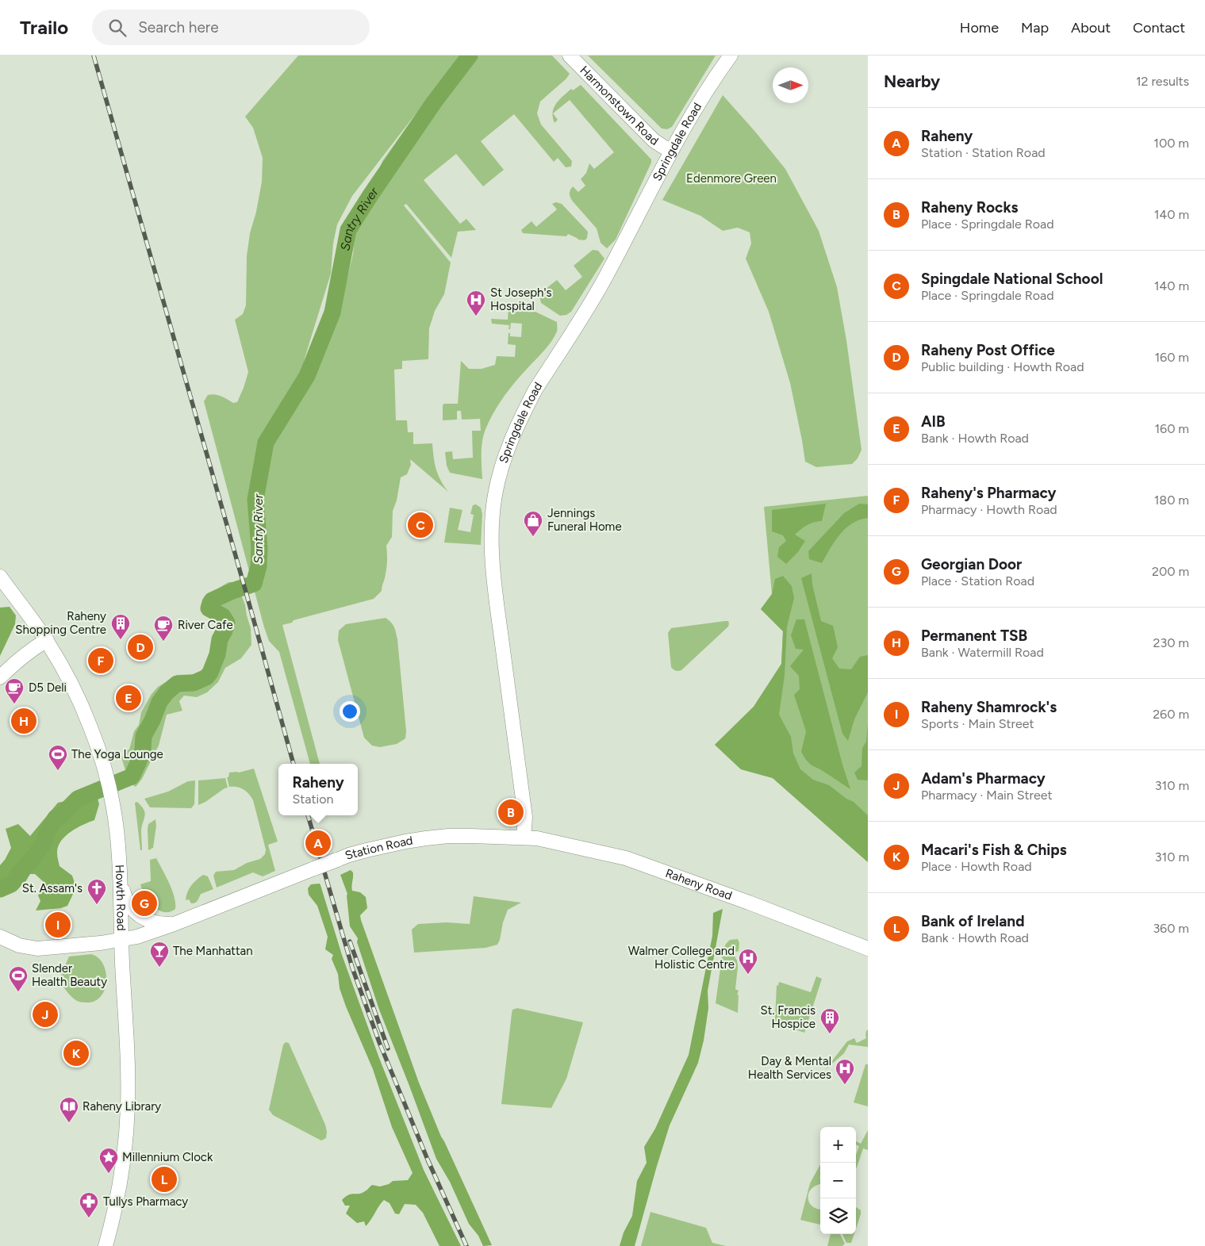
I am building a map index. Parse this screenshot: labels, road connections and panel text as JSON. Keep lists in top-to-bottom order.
{
  "streets": {
    "main road": [
      "Harmonstown Road",
      "Springdale Road",
      "Station Road",
      "Raheny Road",
      "Howth Road"
    ]
  },
  "crossings": [
    ["Harmonstown Road", "Springdale Road"],
    ["Springdale Road", "Station Road"],
    ["Springdale Road", "Raheny Road"],
    ["Station Road", "Raheny Road"],
    ["Station Road", "Howth Road"]
  ],
  "water": ["Santry River"],
  "parks": ["Edenmore Green"],
  "places": {
    "hospital": ["St Joseph's Hospital", "Walmer College and Holistic Centre", "Day & Mental Health Services"],
    "shop": ["Jennings Funeral Home"],
    "building": ["Raheny Shopping Centre", "St. Francis Hospice"],
    "cafe": ["River Cafe", "D5 Deli"],
    "sports": ["The Yoga Lounge", "Slender Health Beauty"],
    "church": ["St. Assam's"],
    "bar": ["The Manhattan"],
    "library": ["Raheny Library"],
    "place": ["Millennium Clock"],
    "pharmacy": ["Tullys Pharmacy"]
  },
  "north": "right",
  "page": {
    "header": "Trailo",
    "search": "Search here",
    "nav": [
      "Home",
      "Map",
      "About",
      "Contact"
    ],
    "heading": ["Nearby", "12 results"],
    "list": [
      {
        "mark": "A",
        "name": "Raheny",
        "note": "Station · Station Road",
        "value": "100 m"
      },
      {
        "mark": "B",
        "name": "Raheny Rocks",
        "note": "Place · Springdale Road",
        "value": "140 m"
      },
      {
        "mark": "C",
        "name": "Spingdale National School",
        "note": "Place · Springdale Road",
        "value": "140 m"
      },
      {
        "mark": "D",
        "name": "Raheny Post Office",
        "note": "Public building · Howth Road",
        "value": "160 m"
      },
      {
        "mark": "E",
        "name": "AIB",
        "note": "Bank · Howth Road",
        "value": "160 m"
      },
      {
        "mark": "F",
        "name": "Raheny's Pharmacy",
        "note": "Pharmacy · Howth Road",
        "value": "180 m"
      },
      {
        "mark": "G",
        "name": "Georgian Door",
        "note": "Place · Station Road",
        "value": "200 m"
      },
      {
        "mark": "H",
        "name": "Permanent TSB",
        "note": "Bank · Watermill Road",
        "value": "230 m"
      },
      {
        "mark": "I",
        "name": "Raheny Shamrock's",
        "note": "Sports · Main Street",
        "value": "260 m"
      },
      {
        "mark": "J",
        "name": "Adam's Pharmacy",
        "note": "Pharmacy · Main Street",
        "value": "310 m"
      },
      {
        "mark": "K",
        "name": "Macari's Fish & Chips",
        "note": "Place · Howth Road",
        "value": "310 m"
      },
      {
        "mark": "L",
        "name": "Bank of Ireland",
        "note": "Bank · Howth Road",
        "value": "360 m"
      }
    ],
    "pins": [
      "C",
      "D",
      "F",
      "E",
      "H",
      "B",
      "A",
      "G",
      "I",
      "J",
      "K",
      "L"
    ],
    "popup": ["Raheny", "Station"],
    "map_buttons": ["+", "−"]
  }
}
